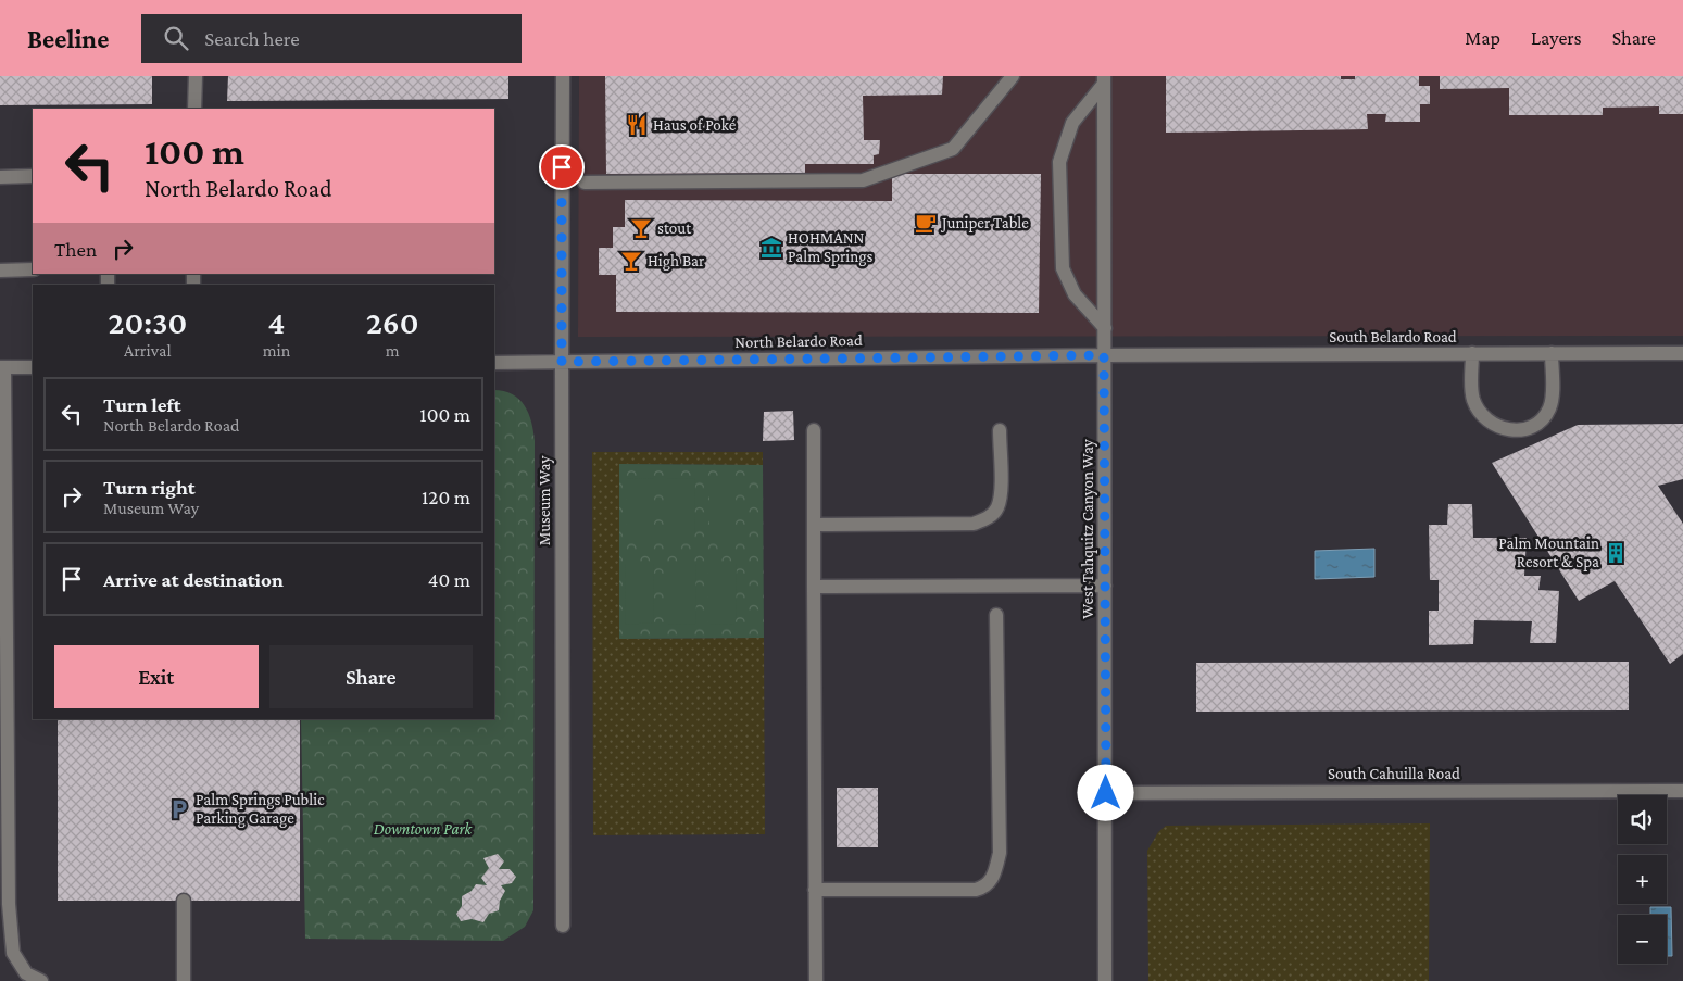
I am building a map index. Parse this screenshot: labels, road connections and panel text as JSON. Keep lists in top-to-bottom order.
{
  "streets": {
    "street": [
      "South Belardo Road",
      "North Belardo Road",
      "Museum Way",
      "West Tahquitz Canyon Way",
      "South Cahuilla Road"
    ]
  },
  "crossings": [
    ["South Belardo Road", "North Belardo Road"],
    ["South Belardo Road", "West Tahquitz Canyon Way"],
    ["North Belardo Road", "Museum Way"],
    ["North Belardo Road", "West Tahquitz Canyon Way"],
    ["West Tahquitz Canyon Way", "South Cahuilla Road"]
  ],
  "parks": ["Downtown Park"],
  "places": {
    "restaurant": ["Haus of Poké"],
    "cafe": ["Juniper Table"],
    "bar": ["stout", "High Bar"],
    "museum": ["HOHMANN Palm Springs"],
    "building": ["Palm Mountain Resort & Spa"],
    "parking": ["Palm Springs Public Parking Garage"]
  },
  "page": {
    "header": "Beeline",
    "search": "Search here",
    "nav": ["Map", "Layers", "Share"],
    "turn": ["100 m", "North Belardo Road"],
    "then": "Then",
    "eta": [
      "20:30",
      "Arrival",
      "4",
      "min",
      "260",
      "m"
    ],
    "list": [
      {
        "name": "Turn left",
        "note": "North Belardo Road",
        "value": "100 m"
      },
      {
        "name": "Turn right",
        "note": "Museum Way",
        "value": "120 m"
      },
      {
        "name": "Arrive at destination",
        "value": "40 m"
      }
    ],
    "buttons": ["Exit", "Share"],
    "map_buttons": ["+", "−"]
  }
}
